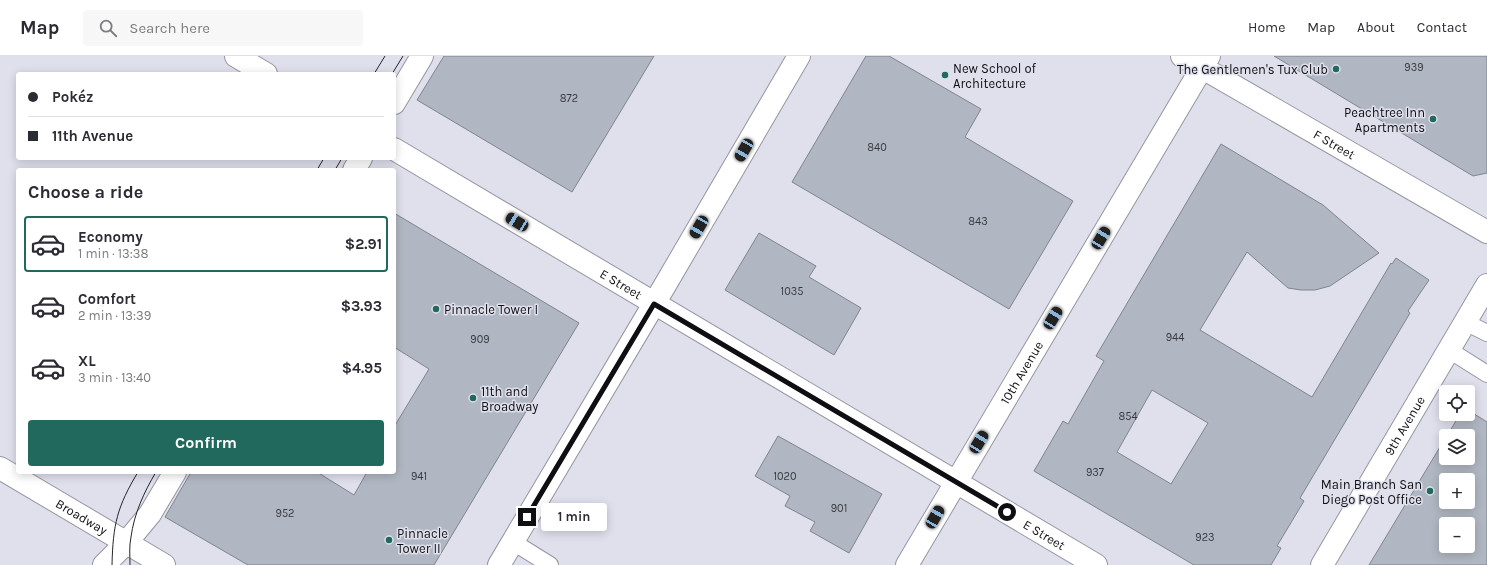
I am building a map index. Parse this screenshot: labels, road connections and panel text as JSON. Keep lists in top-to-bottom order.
{
  "streets": {
    "main road": [
      "F Street",
      "E Street",
      "10th Avenue",
      "9th Avenue",
      "Broadway"
    ]
  },
  "crossings": [
    ["F Street", "10th Avenue"],
    ["E Street", "10th Avenue"]
  ],
  "places": [
    "The Gentlemen's Tux Club",
    "New School of Architecture",
    "Peachtree Inn Apartments",
    "Pinnacle Tower I",
    "11th and Broadway",
    "Main Branch San Diego Post Office",
    "Pinnacle Tower II"
  ],
  "house_numbers": [
    "939",
    "872",
    "840",
    "843",
    "1035",
    "944",
    "909",
    "854",
    "937",
    "941",
    "1020",
    "901",
    "952",
    "923"
  ],
  "page": {
    "header": "Map",
    "search": "Search here",
    "nav": [
      "Home",
      "Map",
      "About",
      "Contact"
    ],
    "banner": ["Pokéz", "11th Avenue"],
    "heading": "Choose a ride",
    "list": [
      {
        "name": "Economy",
        "note": "1 min · 13:38",
        "value": "$2.91"
      },
      {
        "name": "Comfort",
        "note": "2 min · 13:39",
        "value": "$3.93"
      },
      {
        "name": "XL",
        "note": "3 min · 13:40",
        "value": "$4.95"
      }
    ],
    "map_buttons": ["+", "−"],
    "buttons": "Confirm",
    "bubble": "1 min"
  }
}
